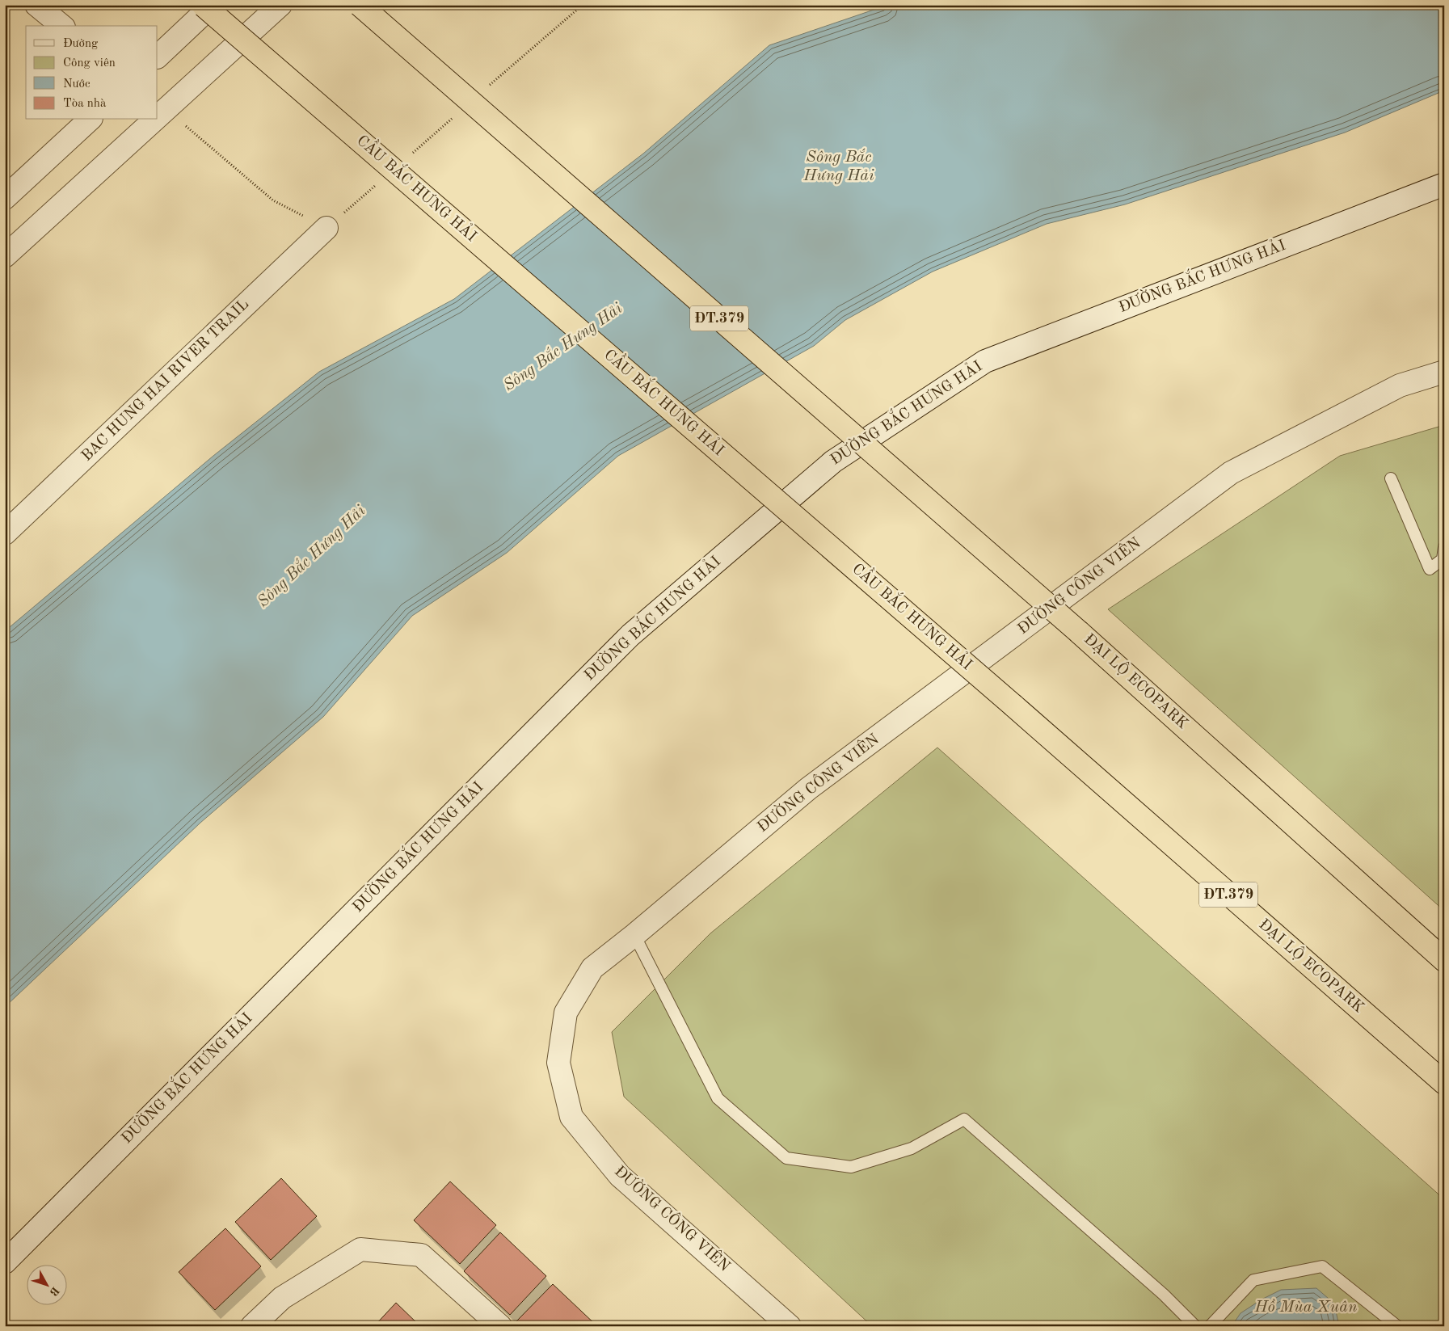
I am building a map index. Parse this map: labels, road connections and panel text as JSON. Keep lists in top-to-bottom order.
{
  "streets": {
    "highway": ["CẦU BẮC HƯNG HẢI", "ĐT.379", "ĐẠI LỘ ECOPARK"],
    "street": ["ĐƯỜNG BẮC HƯNG HẢI", "BAC HUNG HAI RIVER TRAIL", "ĐƯỜNG CÔNG VIÊN"]
  },
  "crossings": [
    ["CẦU BẮC HƯNG HẢI", "ĐẠI LỘ ECOPARK"]
  ],
  "water": ["Sông Bắc Hưng Hải", "Hồ Mùa Xuân"],
  "legend": [
    "Đường",
    "Công viên",
    "Nước",
    "Tòa nhà"
  ],
  "north": "bottom right"
}
